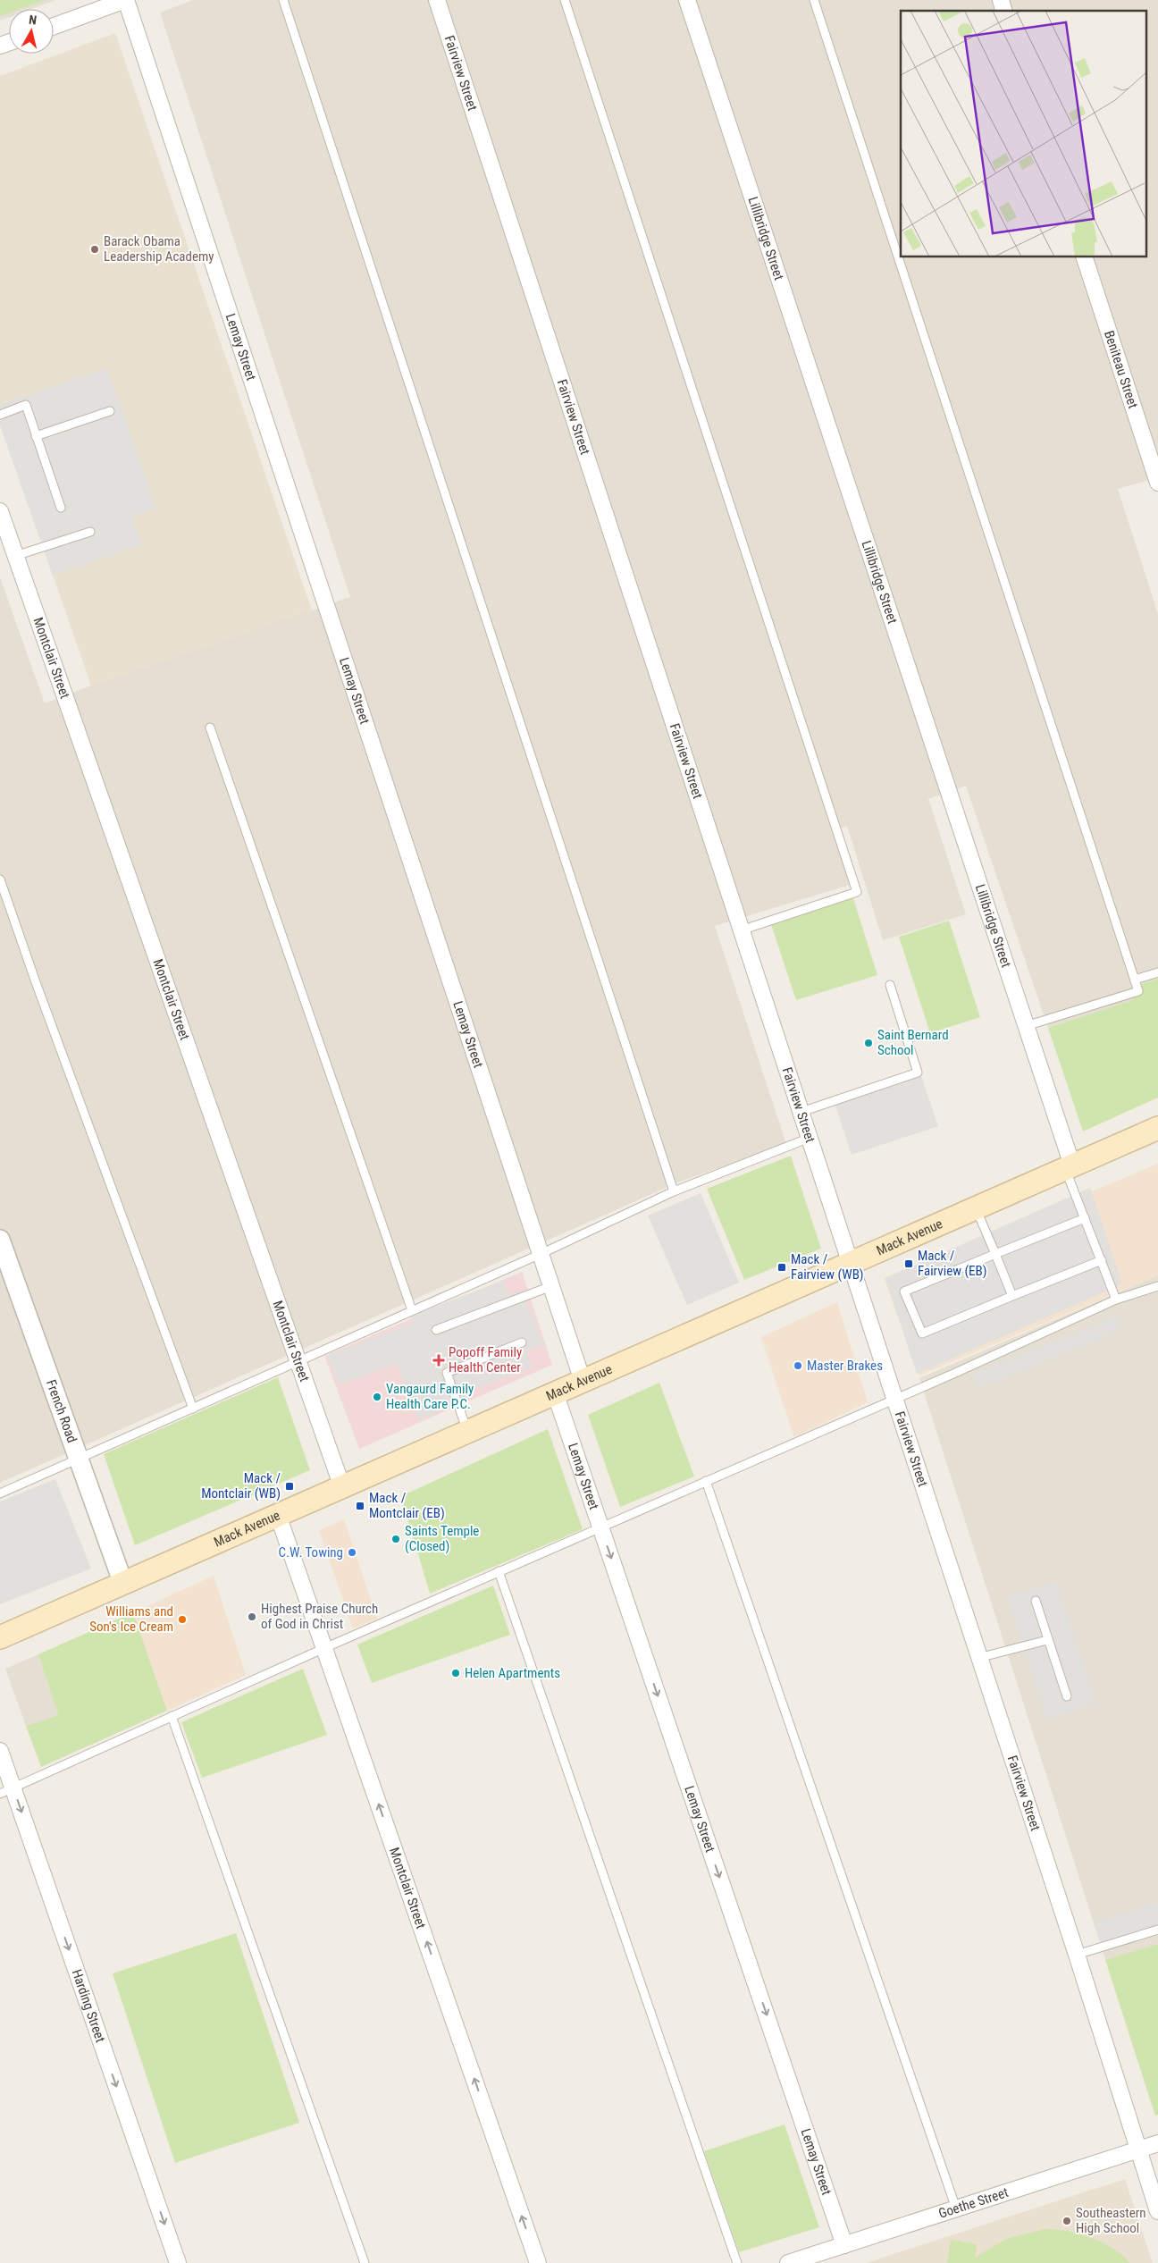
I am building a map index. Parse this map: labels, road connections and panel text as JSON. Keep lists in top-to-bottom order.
{
  "streets": {
    "main road": ["Mack Avenue"],
    "street": [
      "Fairview Street",
      "Lillibridge Street",
      "Lemay Street",
      "Beniteau Street",
      "Montclair Street",
      "French Road",
      "Harding Street",
      "Goethe Street"
    ]
  },
  "crossings": [
    ["Fairview Street", "Mack Avenue"],
    ["Fairview Street", "Goethe Street"],
    ["Lillibridge Street", "Mack Avenue"],
    ["Lemay Street", "Mack Avenue"],
    ["Lemay Street", "Goethe Street"],
    ["Montclair Street", "Mack Avenue"],
    ["Mack Avenue", "French Road"]
  ],
  "one_way": ["Montclair Street", "Harding Street"],
  "places": {
    "other": [
      "Barack Obama Leadership Academy",
      "Saint Bernard School",
      "Master Brakes",
      "Vangaurd Family Health Care P.C.",
      "Saints Temple (Closed)",
      "C.W. Towing",
      "Highest Praise Church of God in Christ",
      "Williams and Son's Ice Cream",
      "Helen Apartments",
      "Southeastern High School"
    ],
    "transit": [
      "Mack / Fairview (EB)",
      "Mack / Fairview (WB)",
      "Mack / Montclair (WB)",
      "Mack / Montclair (EB)"
    ],
    "health": ["Popoff Family Health Center"]
  },
  "north": "top"
}
